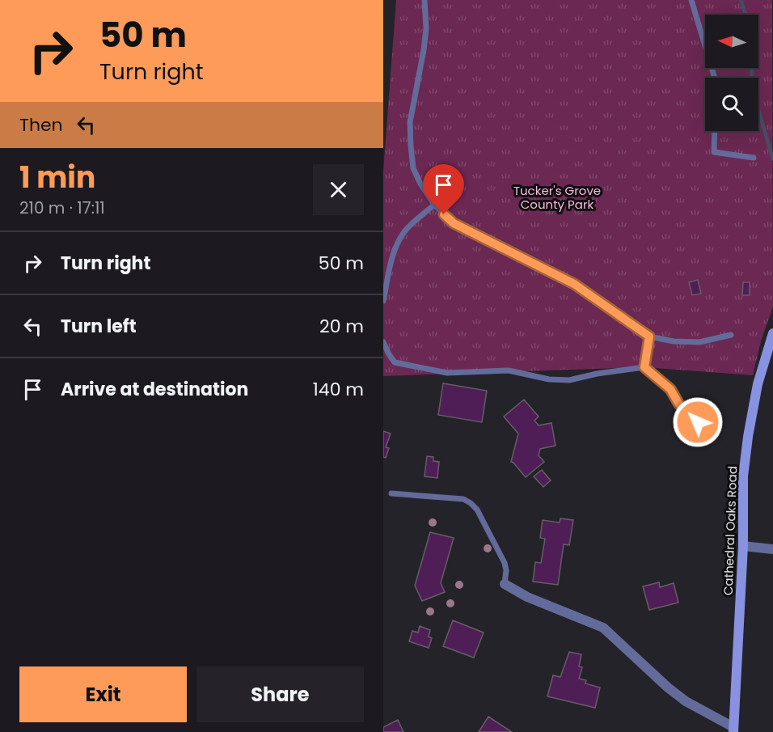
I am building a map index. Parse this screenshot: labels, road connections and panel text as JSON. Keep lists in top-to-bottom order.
{
  "streets": {
    "main road": ["Cathedral Oaks Road"]
  },
  "parks": ["Tucker's Grove County Park"],
  "north": "left",
  "page": {
    "turn": ["50 m", "Turn right"],
    "then": "Then",
    "heading": ["1 min", "210 m · 17:11"],
    "list": [
      {
        "name": "Turn right",
        "value": "50 m"
      },
      {
        "name": "Turn left",
        "value": "20 m"
      },
      {
        "name": "Arrive at destination",
        "value": "140 m"
      }
    ],
    "buttons": ["Exit", "Share"]
  }
}
